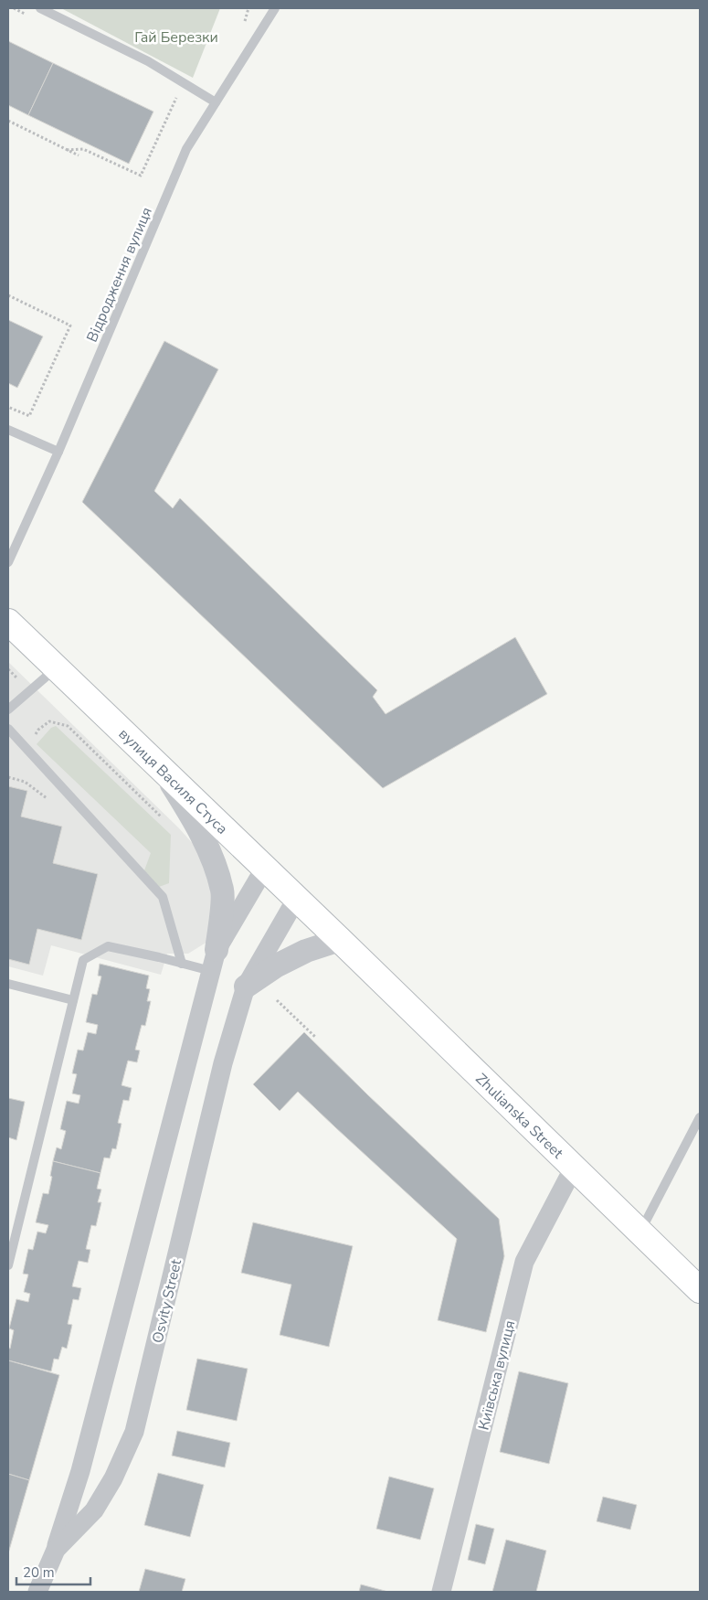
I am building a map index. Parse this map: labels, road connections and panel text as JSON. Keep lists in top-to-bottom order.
{
  "streets": {
    "main road": ["вулиця Василя Стуса", "Zhulianska Street"],
    "street": ["Osvity Street", "Київська вулиця"],
    "lane": ["Відродження вулиця"]
  },
  "crossings": [
    ["вулиця Василя Стуса", "Zhulianska Street"],
    ["вулиця Василя Стуса", "Osvity Street"],
    ["Zhulianska Street", "Київська вулиця"]
  ],
  "parks": ["Гай Березки"],
  "scale_bar": "20 m"
}
